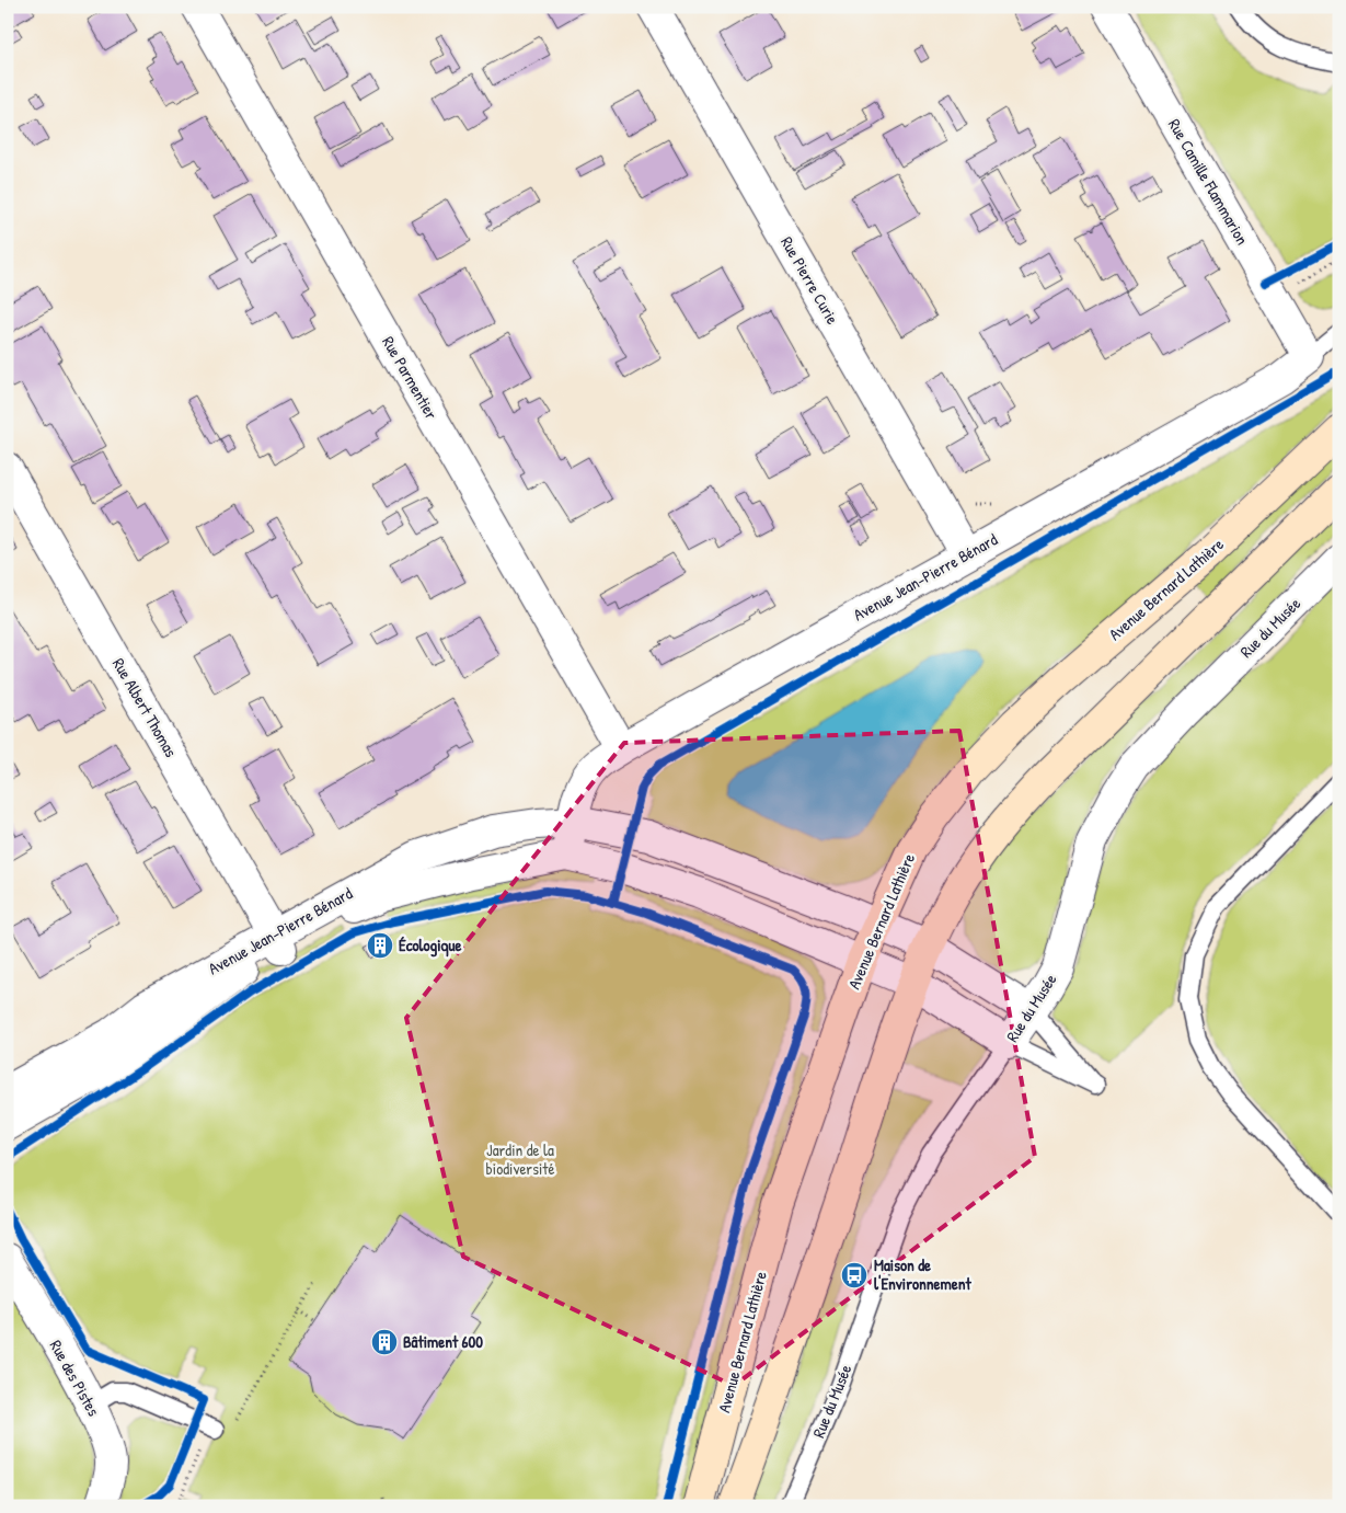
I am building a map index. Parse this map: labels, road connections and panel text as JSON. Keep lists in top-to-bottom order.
{
  "streets": {
    "main road": ["Avenue Bernard Lathière"],
    "street": [
      "Rue Camille Flammarion",
      "Rue Pierre Curie",
      "Rue Parmentier",
      "Avenue Jean-Pierre Bénard",
      "Rue du Musée",
      "Rue Albert Thomas",
      "Rue des Pistes"
    ]
  },
  "crossings": [
    ["Rue Camille Flammarion", "Avenue Jean-Pierre Bénard"],
    ["Rue Pierre Curie", "Avenue Jean-Pierre Bénard"],
    ["Rue Parmentier", "Avenue Jean-Pierre Bénard"],
    ["Avenue Jean-Pierre Bénard", "Avenue Bernard Lathière"],
    ["Avenue Jean-Pierre Bénard", "Rue du Musée"],
    ["Avenue Jean-Pierre Bénard", "Rue Albert Thomas"]
  ],
  "parks": ["Jardin de la biodiversité"],
  "places": {
    "building": ["Écologique", "Bâtiment 600"],
    "bus stop": ["Maison de l'Environnement"]
  }
}
